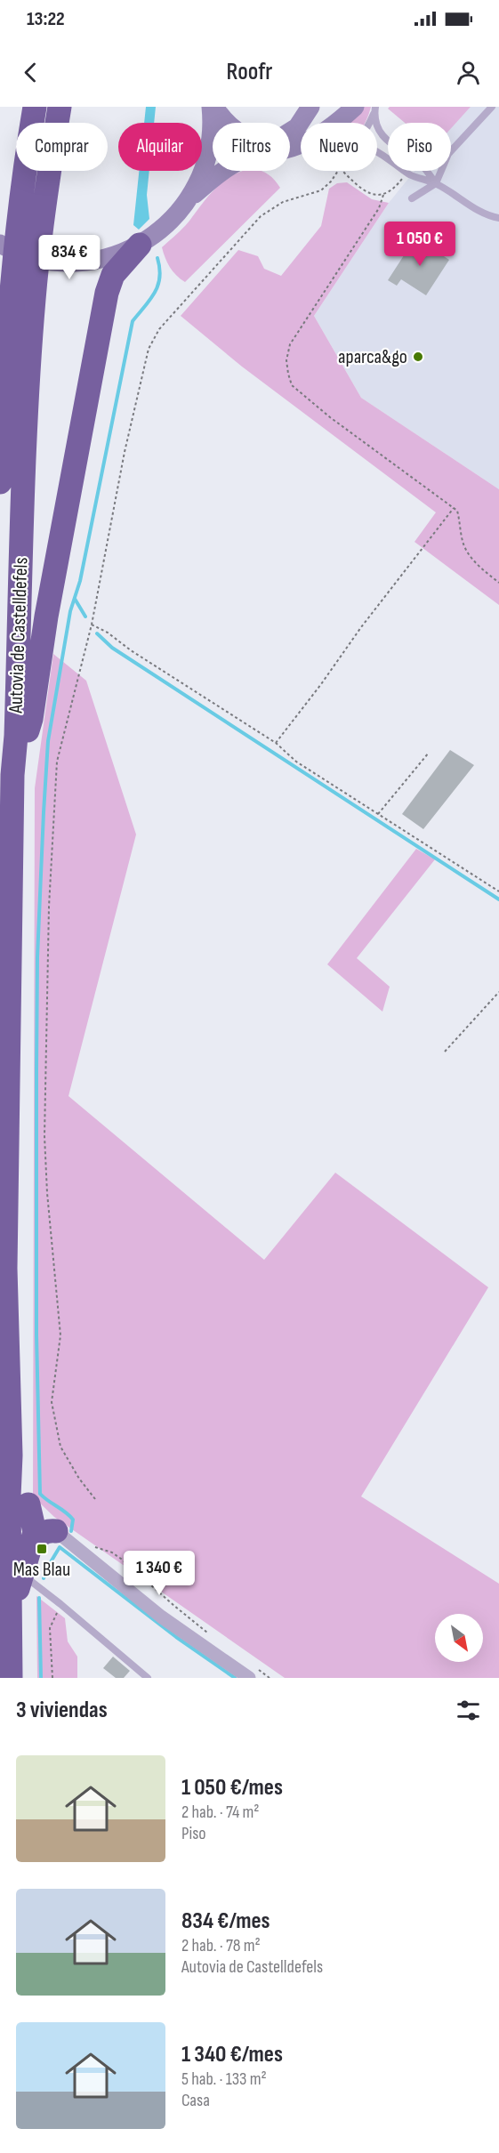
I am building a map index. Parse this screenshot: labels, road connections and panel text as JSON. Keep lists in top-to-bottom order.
{
  "streets": {
    "highway": ["Autovia de Castelldefels"]
  },
  "places": {
    "other": ["aparca&go"],
    "transit": ["Mas Blau"]
  },
  "north": "bottom right",
  "page": {
    "status": "13:22",
    "header": "Roofr",
    "chip": [
      "Comprar",
      "Alquilar",
      "Filtros",
      "Nuevo",
      "Piso"
    ],
    "price": ["1 050 €", "834 €", "1 340 €"],
    "heading": "3 viviendas",
    "list": [
      {
        "name": "1 050 €/mes",
        "note": "2 hab. · 74 m² · Piso"
      },
      {
        "name": "834 €/mes",
        "note": "2 hab. · 78 m² · Autovia de Castelldefels"
      },
      {
        "name": "1 340 €/mes",
        "note": "5 hab. · 133 m² · Casa"
      }
    ]
  }
}
